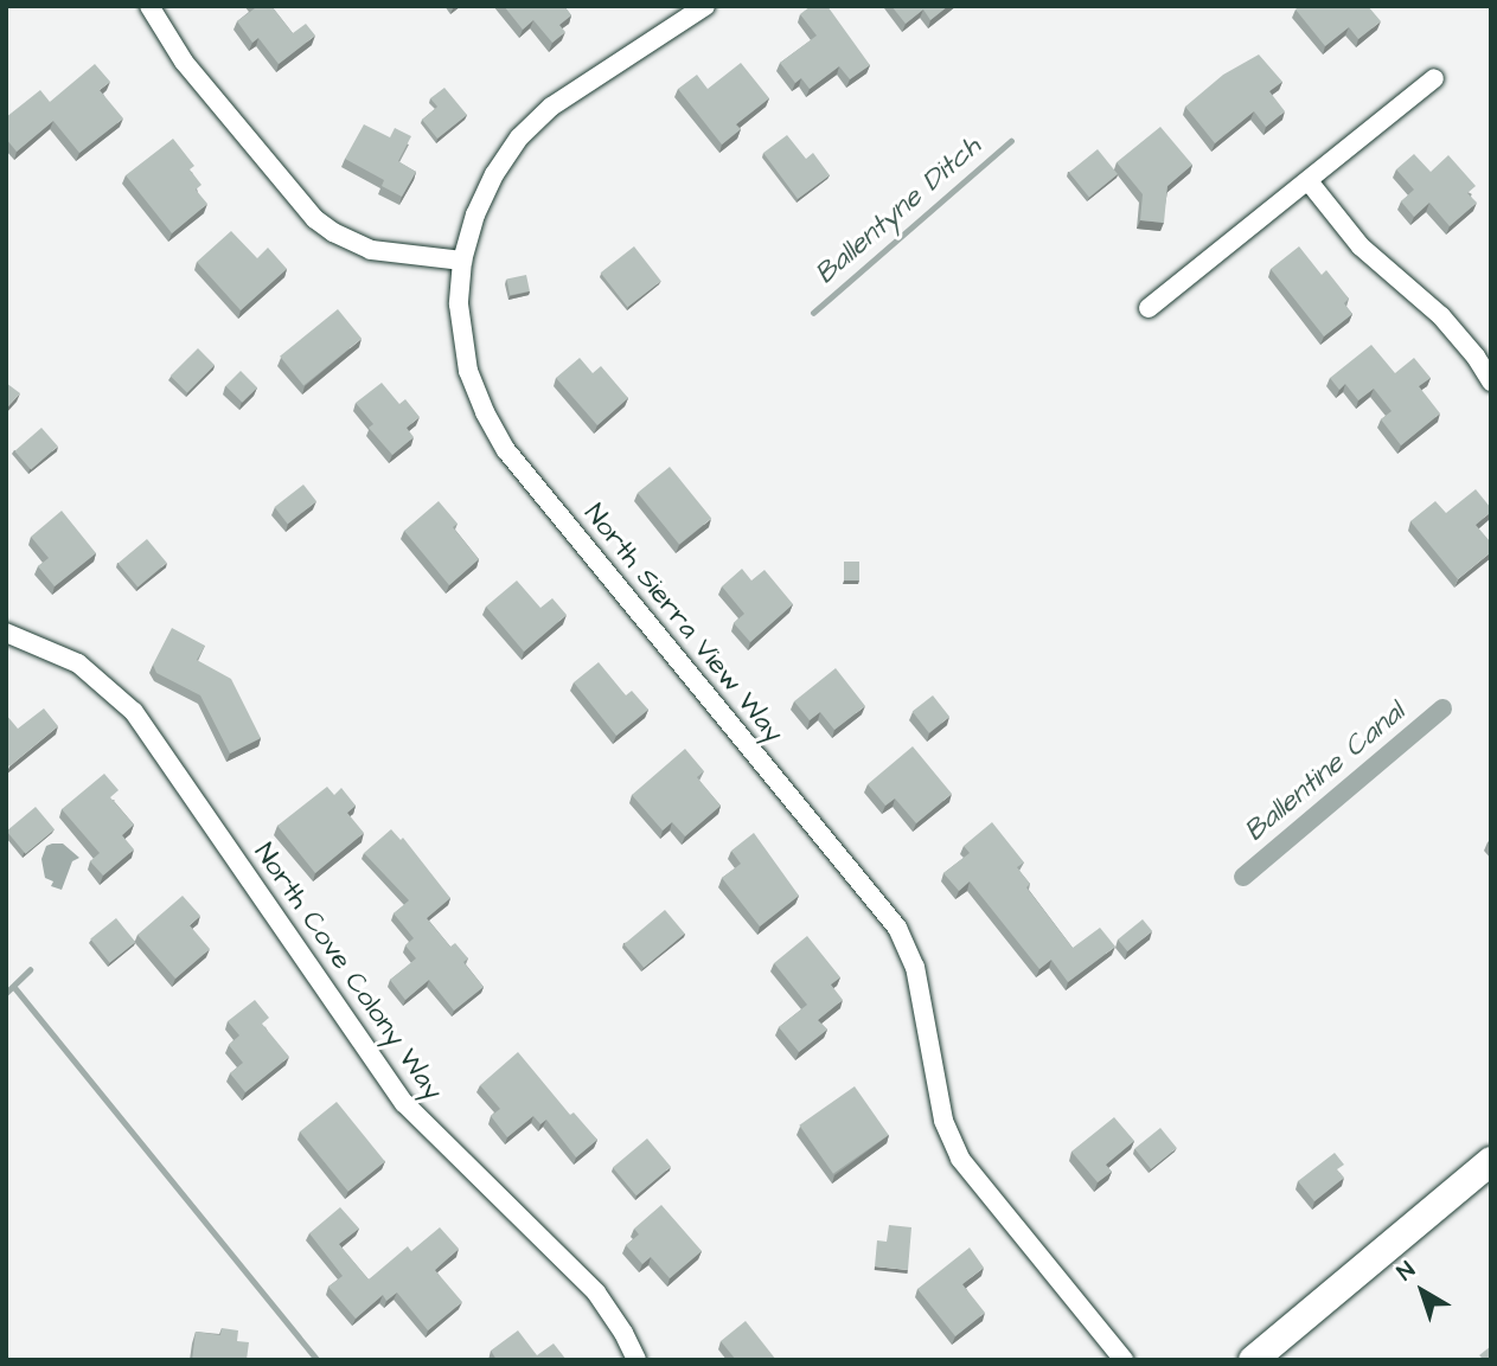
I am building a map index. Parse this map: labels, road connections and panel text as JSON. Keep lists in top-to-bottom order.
{
  "streets": {
    "street": ["North Sierra View Way", "North Cove Colony Way"]
  },
  "water": ["Ballentyne Ditch", "Ballentine Canal"],
  "north": "top left"
}
